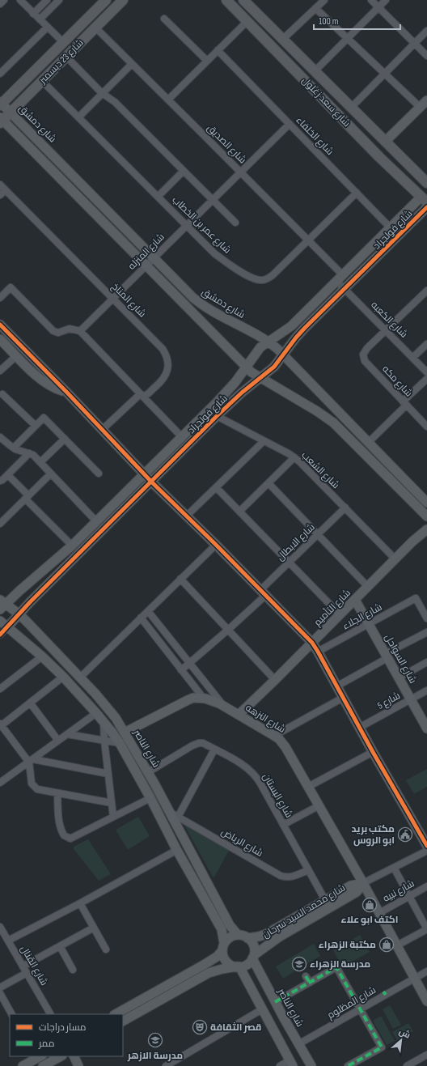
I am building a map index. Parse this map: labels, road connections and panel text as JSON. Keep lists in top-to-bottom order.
{
  "streets": {
    "main road": ["شارع 23 ديسمبر", "شارع سعد زغلول"],
    "street": [
      "شارع دمشق",
      "شارع الخلفاء",
      "شارع الصديق",
      "شارع عمر بن الخطاب",
      "شارع فولجراد",
      "شارع المنزله",
      "شارع المناخ",
      "شارع الكعبه",
      "شارع مكه",
      "شارع الشعب",
      "شارع الابطال",
      "شارع التأميم",
      "شارع الجلاء",
      "شارع السواحل",
      "شارع 5",
      "شارع النزهه",
      "شارع الناصر",
      "شارع البستان",
      "شارع الرياض",
      "شارع نبيه",
      "شارع محمد السيد سرحان",
      "شارع القنال",
      "شارع المظلوم"
    ]
  },
  "crossings": [
    ["شارع 23 ديسمبر", "شارع دمشق"],
    ["شارع 23 ديسمبر", "شارع الصديق"],
    ["شارع 23 ديسمبر", "شارع عمر بن الخطاب"],
    ["شارع سعد زغلول", "شارع فولجراد"],
    ["شارع دمشق", "شارع فولجراد"],
    ["شارع دمشق", "شارع المنزله"],
    ["شارع الخلفاء", "شارع عمر بن الخطاب"],
    ["شارع الخلفاء", "شارع فولجراد"],
    ["شارع الخلفاء", "شارع المنزله"],
    ["شارع الصديق", "شارع عمر بن الخطاب"],
    ["شارع الصديق", "شارع فولجراد"],
    ["شارع الصديق", "شارع المنزله"],
    ["شارع الصديق", "شارع الكعبه"],
    ["شارع عمر بن الخطاب", "شارع المنزله"],
    ["شارع فولجراد", "شارع الكعبه"],
    ["شارع فولجراد", "شارع الشعب"],
    ["شارع فولجراد", "شارع الناصر"],
    ["شارع المنزله", "شارع المناخ"],
    ["شارع الكعبه", "شارع مكه"],
    ["شارع الشعب", "شارع الابطال"],
    ["شارع الشعب", "شارع التأميم"],
    ["شارع التأميم", "شارع السواحل"],
    ["شارع التأميم", "شارع النزهه"],
    ["شارع الجلاء", "شارع السواحل"],
    ["شارع السواحل", "شارع 5"],
    ["شارع النزهه", "شارع الناصر"],
    ["شارع النزهه", "شارع نبيه"],
    ["شارع النزهه", "شارع محمد السيد سرحان"],
    ["شارع النزهه", "شارع المظلوم"],
    ["شارع الناصر", "شارع البستان"],
    ["شارع الناصر", "شارع الرياض"],
    ["شارع الناصر", "شارع محمد السيد سرحان"],
    ["شارع الناصر", "شارع المظلوم"],
    ["شارع البستان", "شارع الرياض"],
    ["شارع البستان", "شارع محمد السيد سرحان"]
  ],
  "places": {
    "public building": ["مكتب بريد ابو الروس"],
    "shop": ["اكتف ابو علاء", "مكتبة الزهراء"],
    "school or university": ["مدرسة الزهراء", "مدرسة الازهر"],
    "theatre": ["قصر الثقافة"]
  },
  "legend": ["مسار دراجات", "ممر"],
  "scale_bar": "100 m",
  "north": "top right"
}
